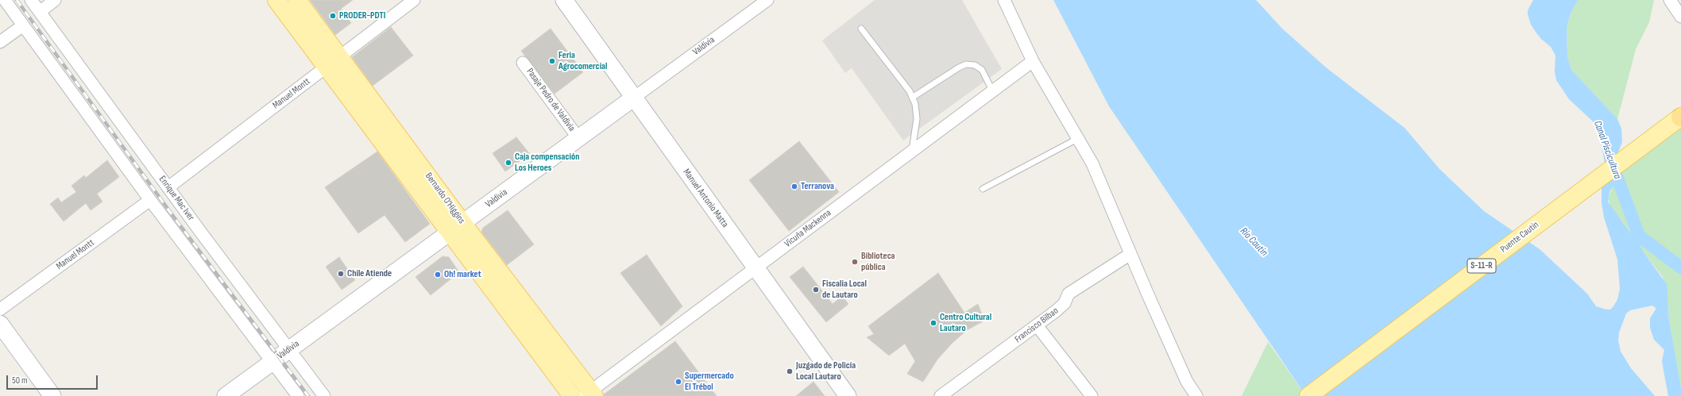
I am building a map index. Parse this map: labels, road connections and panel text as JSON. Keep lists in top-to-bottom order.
{
  "streets": {
    "main road": ["Bernardo O'Higgins", "Puente Cautín", "S-11-R"],
    "street": [
      "Valdivia",
      "Manuel Montt",
      "Pasaje Pedro de Valdivia",
      "Enrique Mac Iver",
      "Manuel Antonio Matta",
      "Vicuña Mackenna",
      "Francisco Bilbao"
    ]
  },
  "crossings": [
    ["Valdivia", "Pasaje Pedro de Valdivia"],
    ["Valdivia", "Enrique Mac Iver"],
    ["Valdivia", "Bernardo O'Higgins"],
    ["Valdivia", "Manuel Antonio Matta"],
    ["Manuel Montt", "Enrique Mac Iver"],
    ["Manuel Montt", "Bernardo O'Higgins"],
    ["Bernardo O'Higgins", "Vicuña Mackenna"],
    ["Manuel Antonio Matta", "Vicuña Mackenna"]
  ],
  "water": ["Canal Piscicultura", "Río Cautín"],
  "places": [
    "PRODER-PDTI",
    "Feria Agrocomercial",
    "Caja compensación Los Heroes",
    "Terranova",
    "Biblioteca pública",
    "Chile Atiende",
    "Oh! market",
    "Fiscalia Local de Lautaro",
    "Centro Cultural Lautaro",
    "Juzgado de Policía Local Lautaro",
    "Supermercado El Trébol"
  ],
  "scale_bar": "50 m"
}
